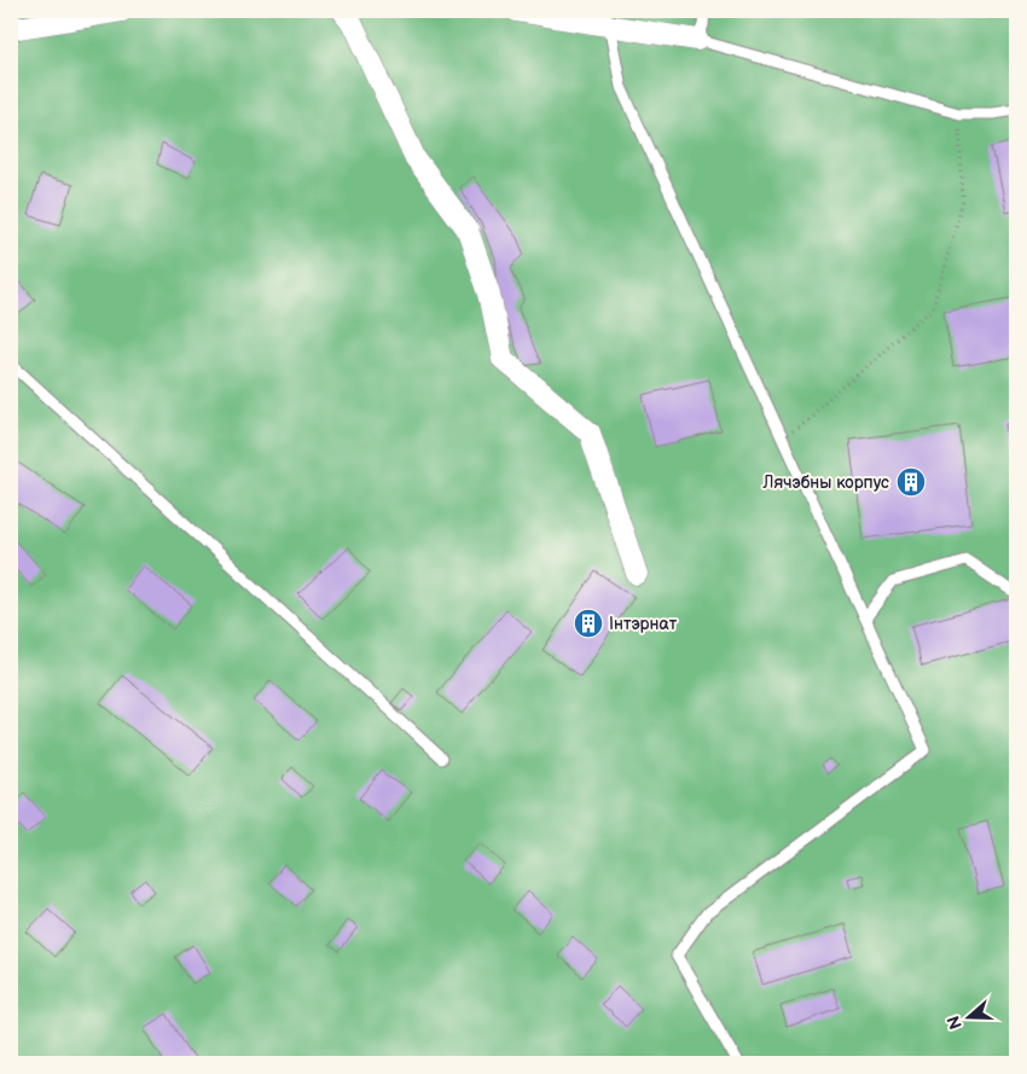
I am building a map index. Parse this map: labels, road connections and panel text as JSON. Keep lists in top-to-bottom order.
{
  "places": {
    "building": ["Лячэбны корпус", "Інтэрнат"]
  },
  "north": "left"
}
